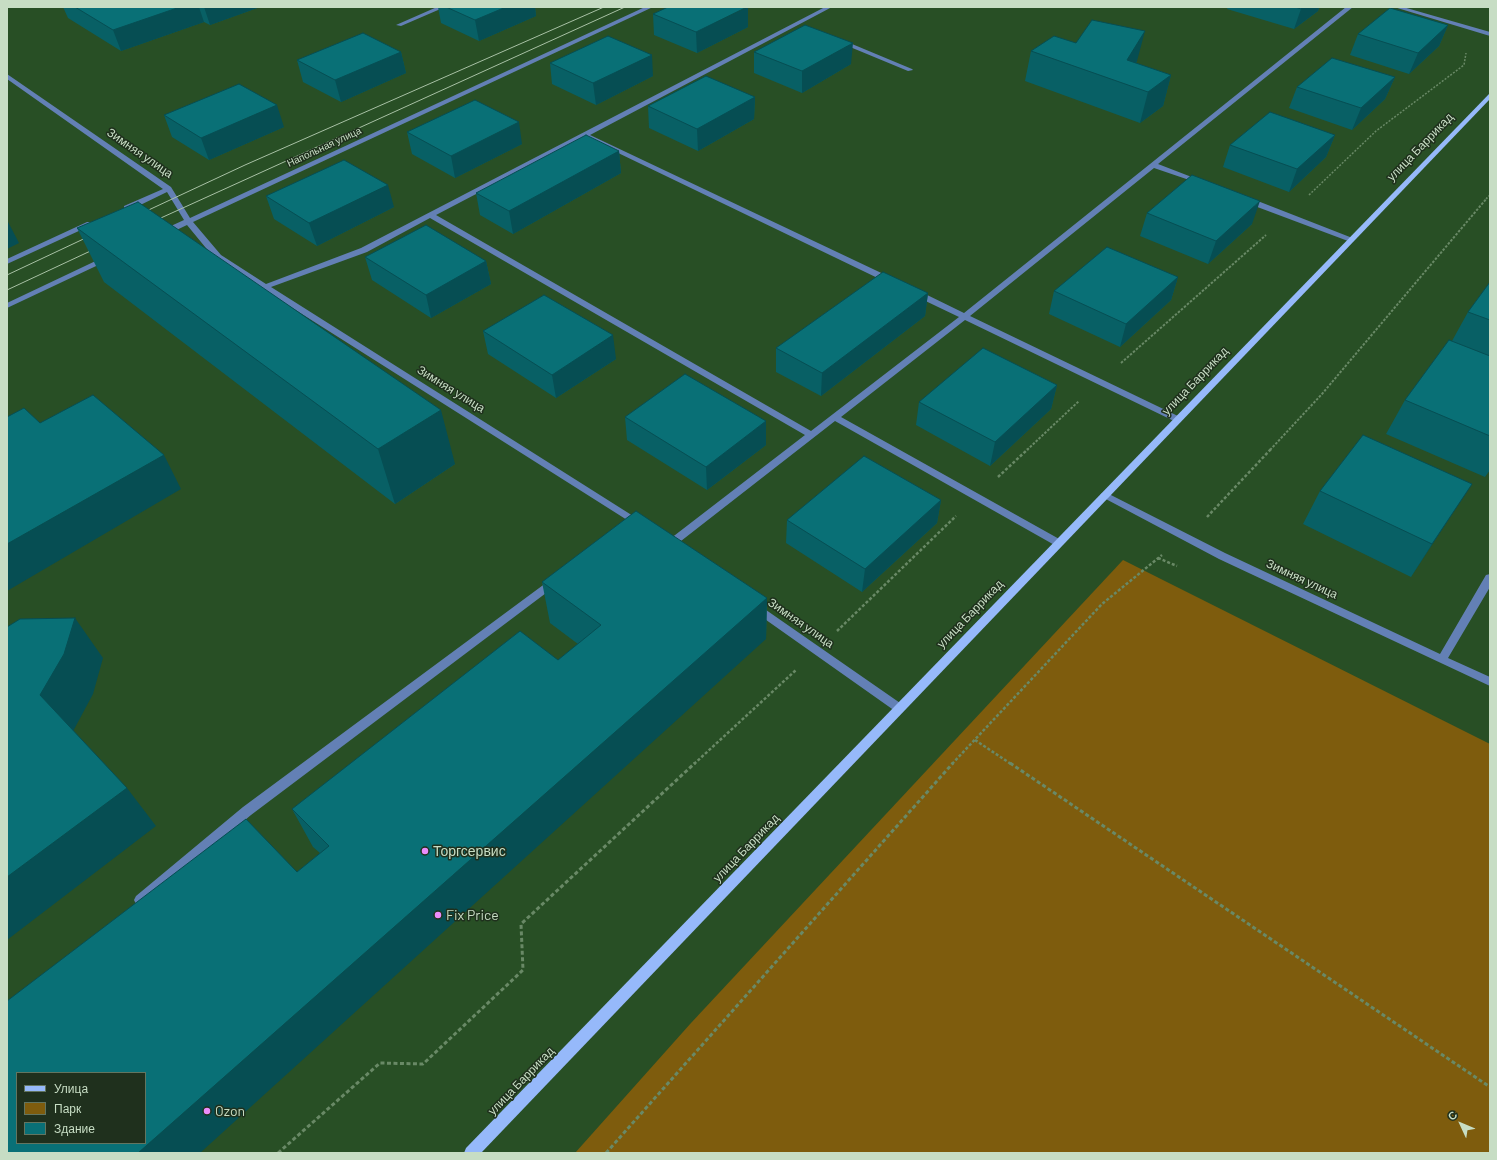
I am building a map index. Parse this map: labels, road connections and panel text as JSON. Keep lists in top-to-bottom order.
{
  "streets": {
    "main road": ["улица Баррикад"],
    "street": ["Напольная улица", "Зимняя улица"]
  },
  "crossings": [
    ["Напольная улица", "Зимняя улица"],
    ["улица Баррикад", "Зимняя улица"]
  ],
  "places": ["Торгсервис", "Fix Price", "Ozon"],
  "legend": ["Улица", "Парк", "Здание"],
  "north": "top left"
}
